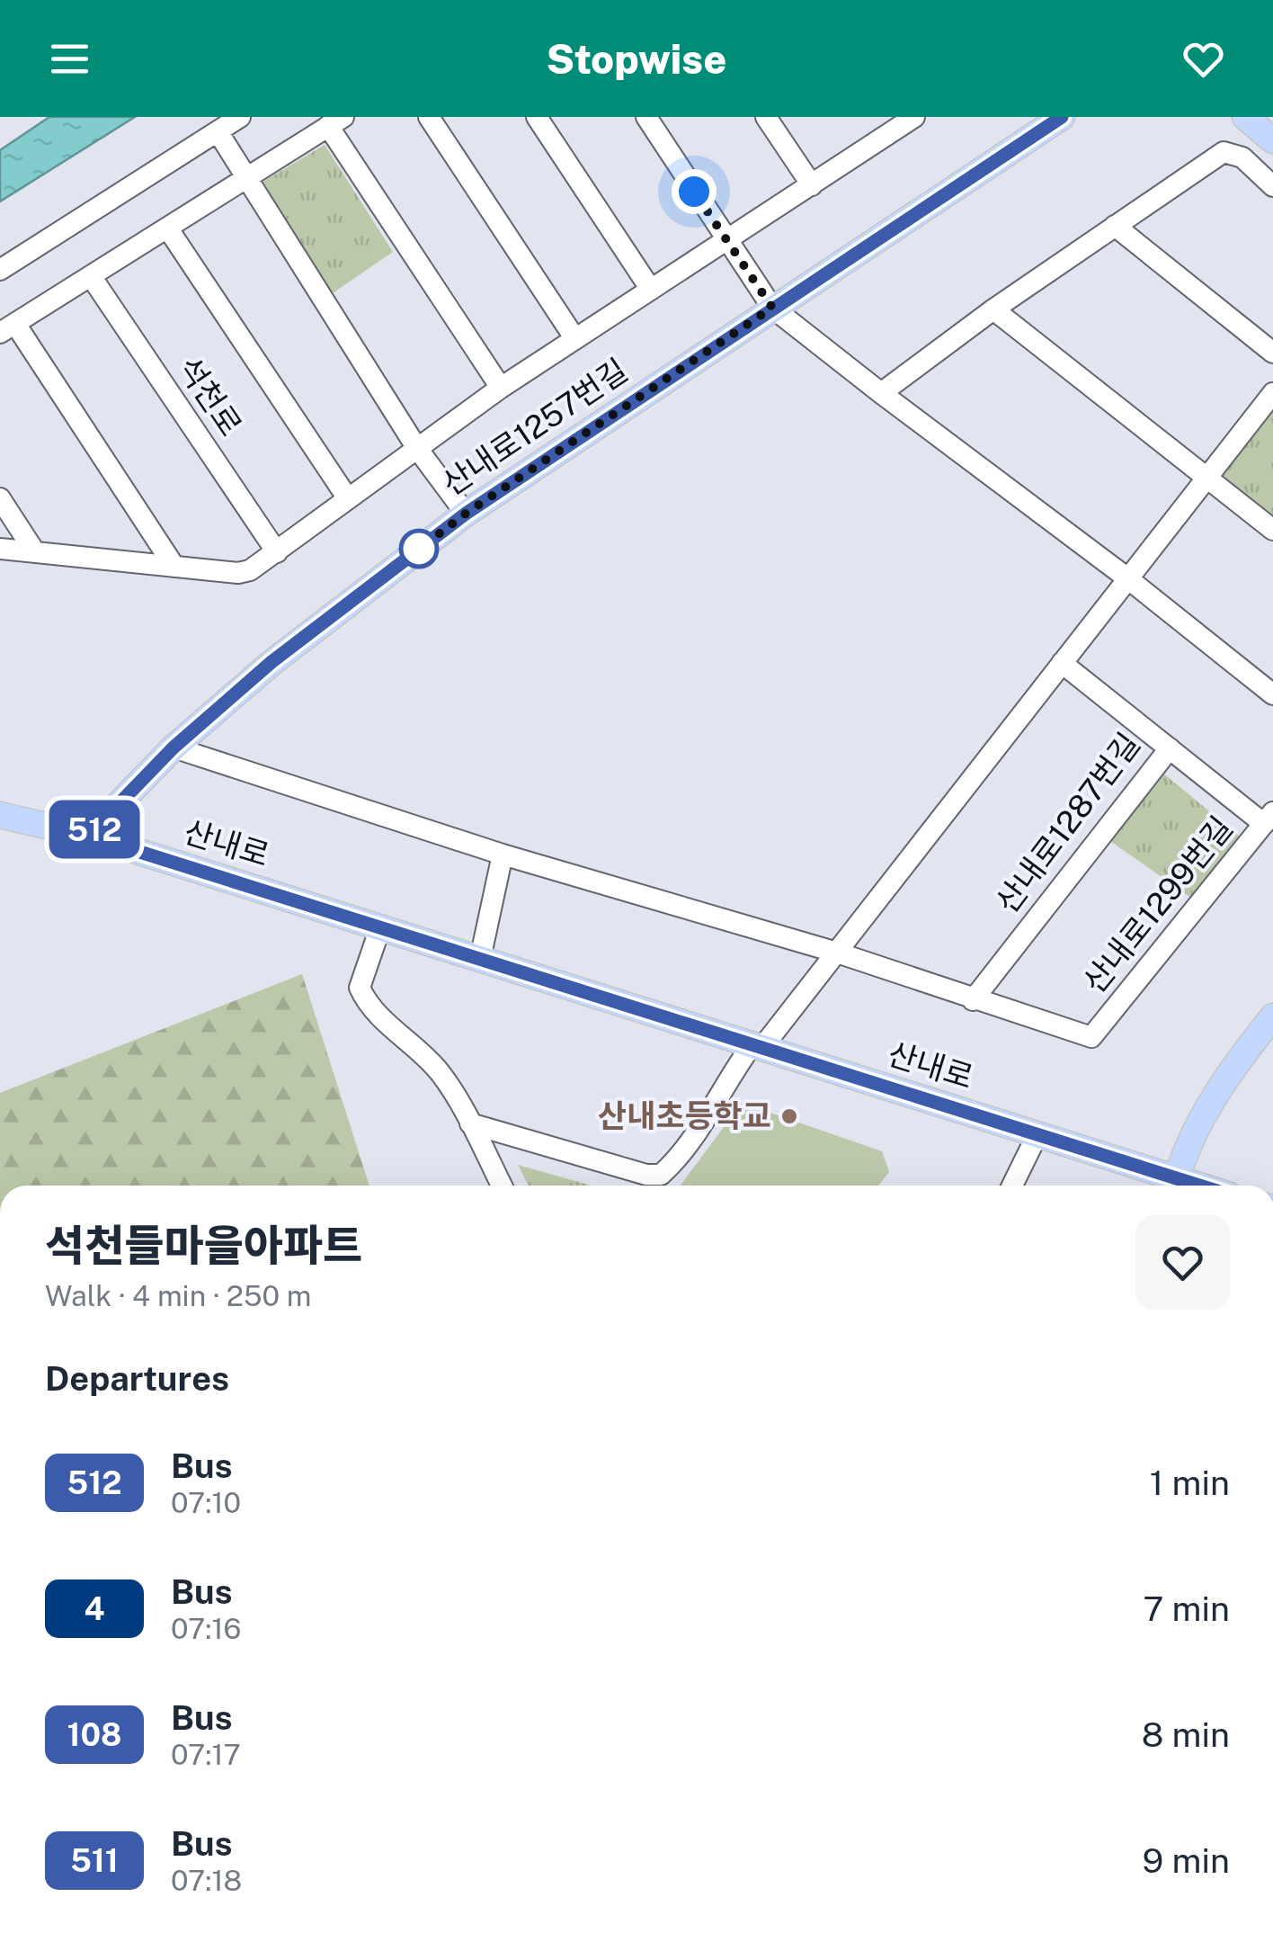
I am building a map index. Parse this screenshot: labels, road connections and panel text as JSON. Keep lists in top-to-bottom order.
{
  "streets": {
    "main road": ["산내로1257번길", "산내로"],
    "street": ["석천로", "산내로1287번길", "산내로1299번길"]
  },
  "crossings": [
    ["산내로1257번길", "산내로"],
    ["산내로1287번길", "산내로1299번길"]
  ],
  "places": ["산내초등학교"],
  "lines": ["bus line 512"],
  "page": {
    "header": "Stopwise",
    "on_map": "512",
    "heading": [
      ["석천들마을아파트", "Walk · 4 min · 250 m"],
      "Departures"
    ],
    "list": [
      {
        "mark": "512",
        "name": "Bus",
        "note": "07:10",
        "value": "1 min"
      },
      {
        "mark": "4",
        "name": "Bus",
        "note": "07:16",
        "value": "7 min"
      },
      {
        "mark": "108",
        "name": "Bus",
        "note": "07:17",
        "value": "8 min"
      },
      {
        "mark": "511",
        "name": "Bus",
        "note": "07:18",
        "value": "9 min"
      }
    ]
  }
}
